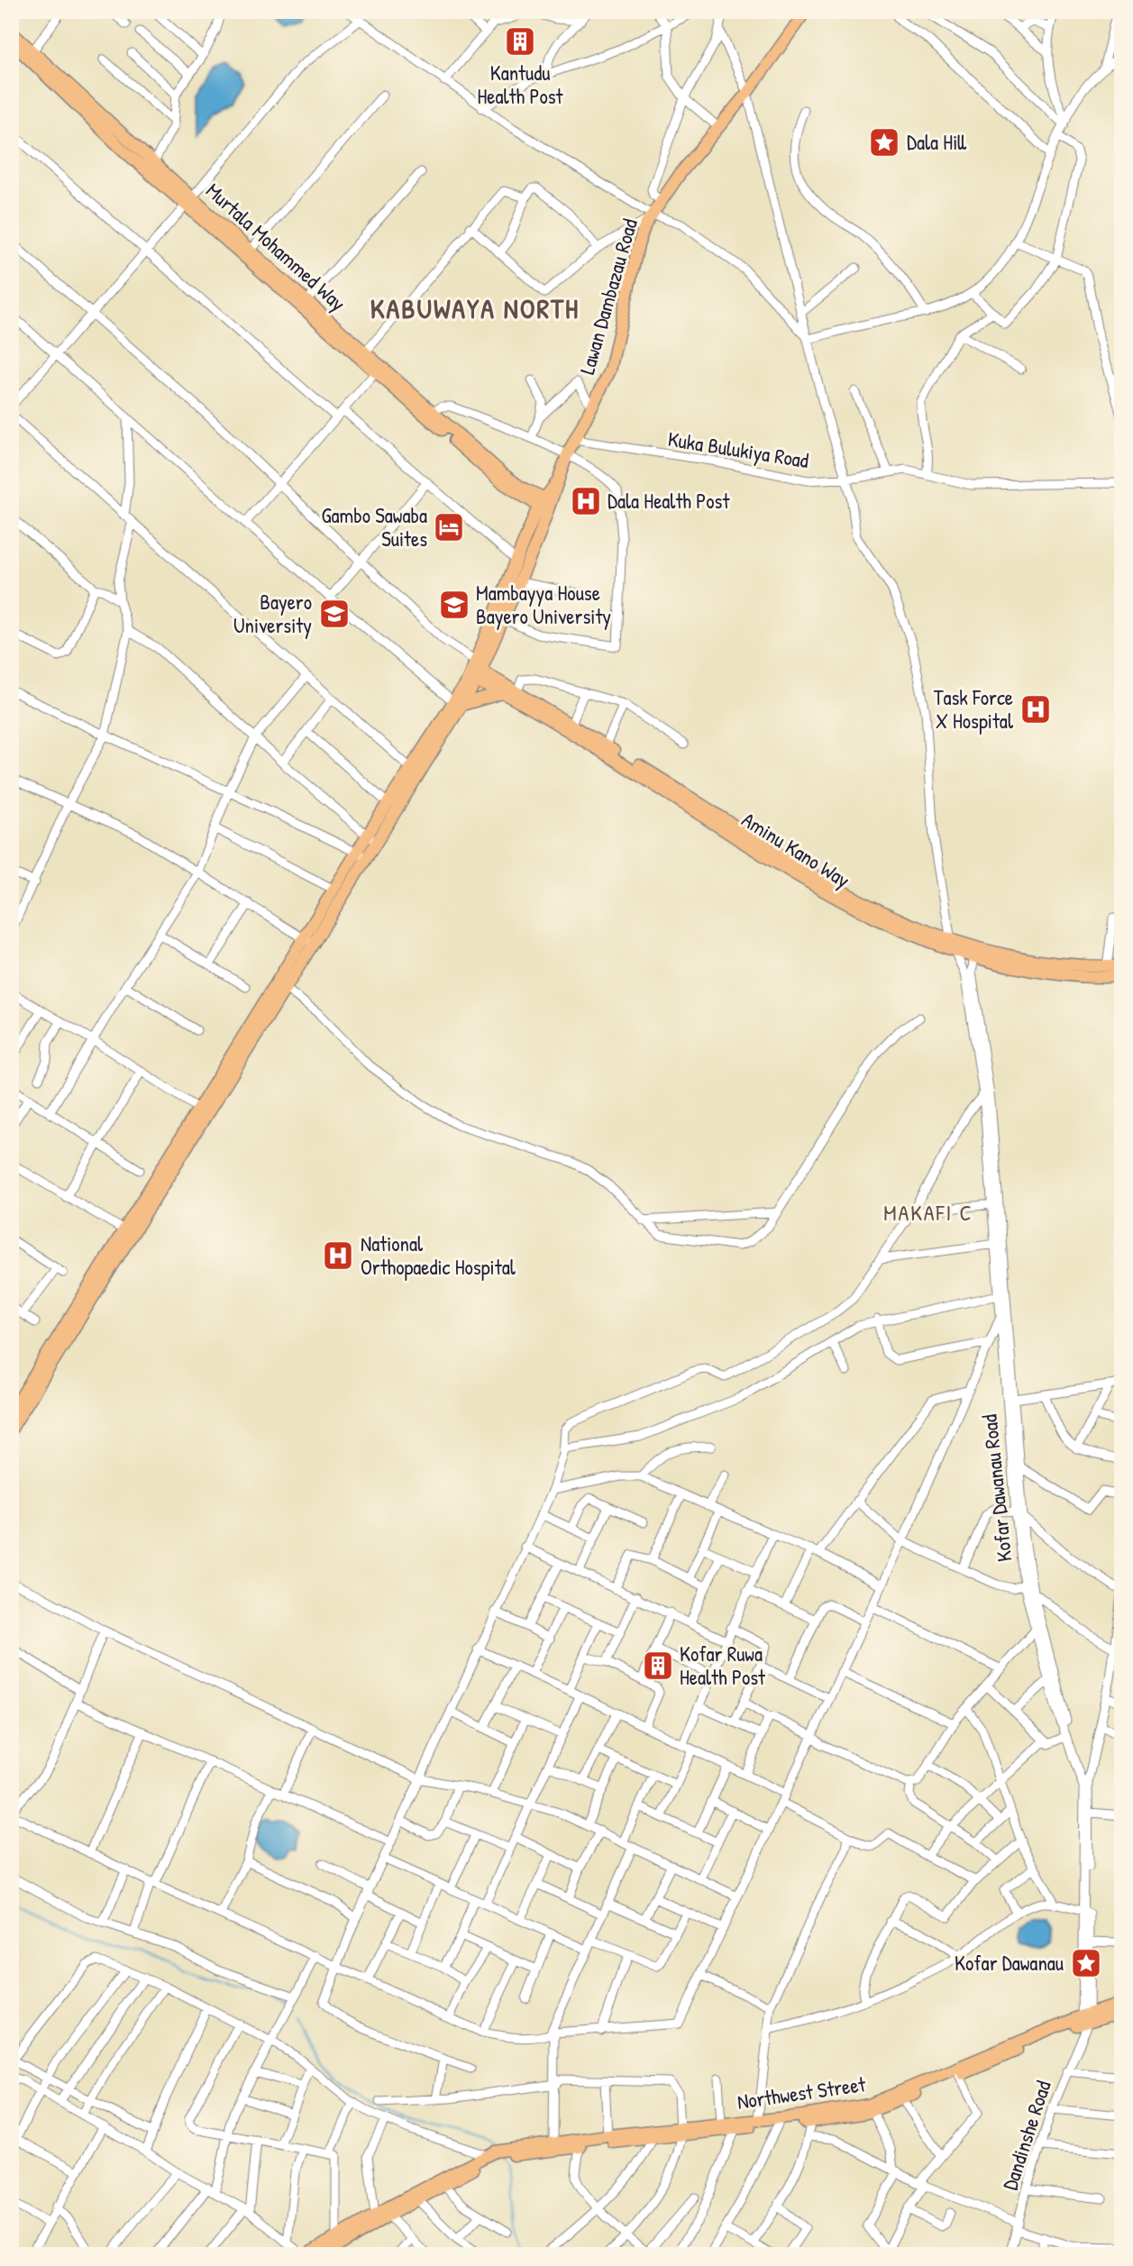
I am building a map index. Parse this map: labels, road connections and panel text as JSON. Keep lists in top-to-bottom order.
{
  "streets": {
    "main road": [
      "Murtala Mohammed Way",
      "Lawan Dambazau Road",
      "Aminu Kano Way",
      "Northwest Street"
    ],
    "street": ["Kuka Bulukiya Road", "Kofar Dawanau Road", "Dandinshe Road"]
  },
  "crossings": [
    ["Murtala Mohammed Way", "Lawan Dambazau Road"],
    ["Lawan Dambazau Road", "Kuka Bulukiya Road"],
    ["Lawan Dambazau Road", "Kofar Dawanau Road"],
    ["Kuka Bulukiya Road", "Kofar Dawanau Road"],
    ["Aminu Kano Way", "Kofar Dawanau Road"],
    ["Kofar Dawanau Road", "Northwest Street"],
    ["Kofar Dawanau Road", "Dandinshe Road"],
    ["Northwest Street", "Dandinshe Road"]
  ],
  "districts": ["KABUWAYA NORTH", "MAKAFI C"],
  "places": {
    "building": ["Kantudu Health Post", "Kofar Ruwa Health Post"],
    "place": ["Dala Hill", "Kofar Dawanau"],
    "hospital": ["Dala Health Post", "Task Force X Hospital", "National Orthopaedic Hospital"],
    "hotel": ["Gambo Sawaba Suites"],
    "school or university": ["Mambayya House Bayero University", "Bayero University"]
  }
}
